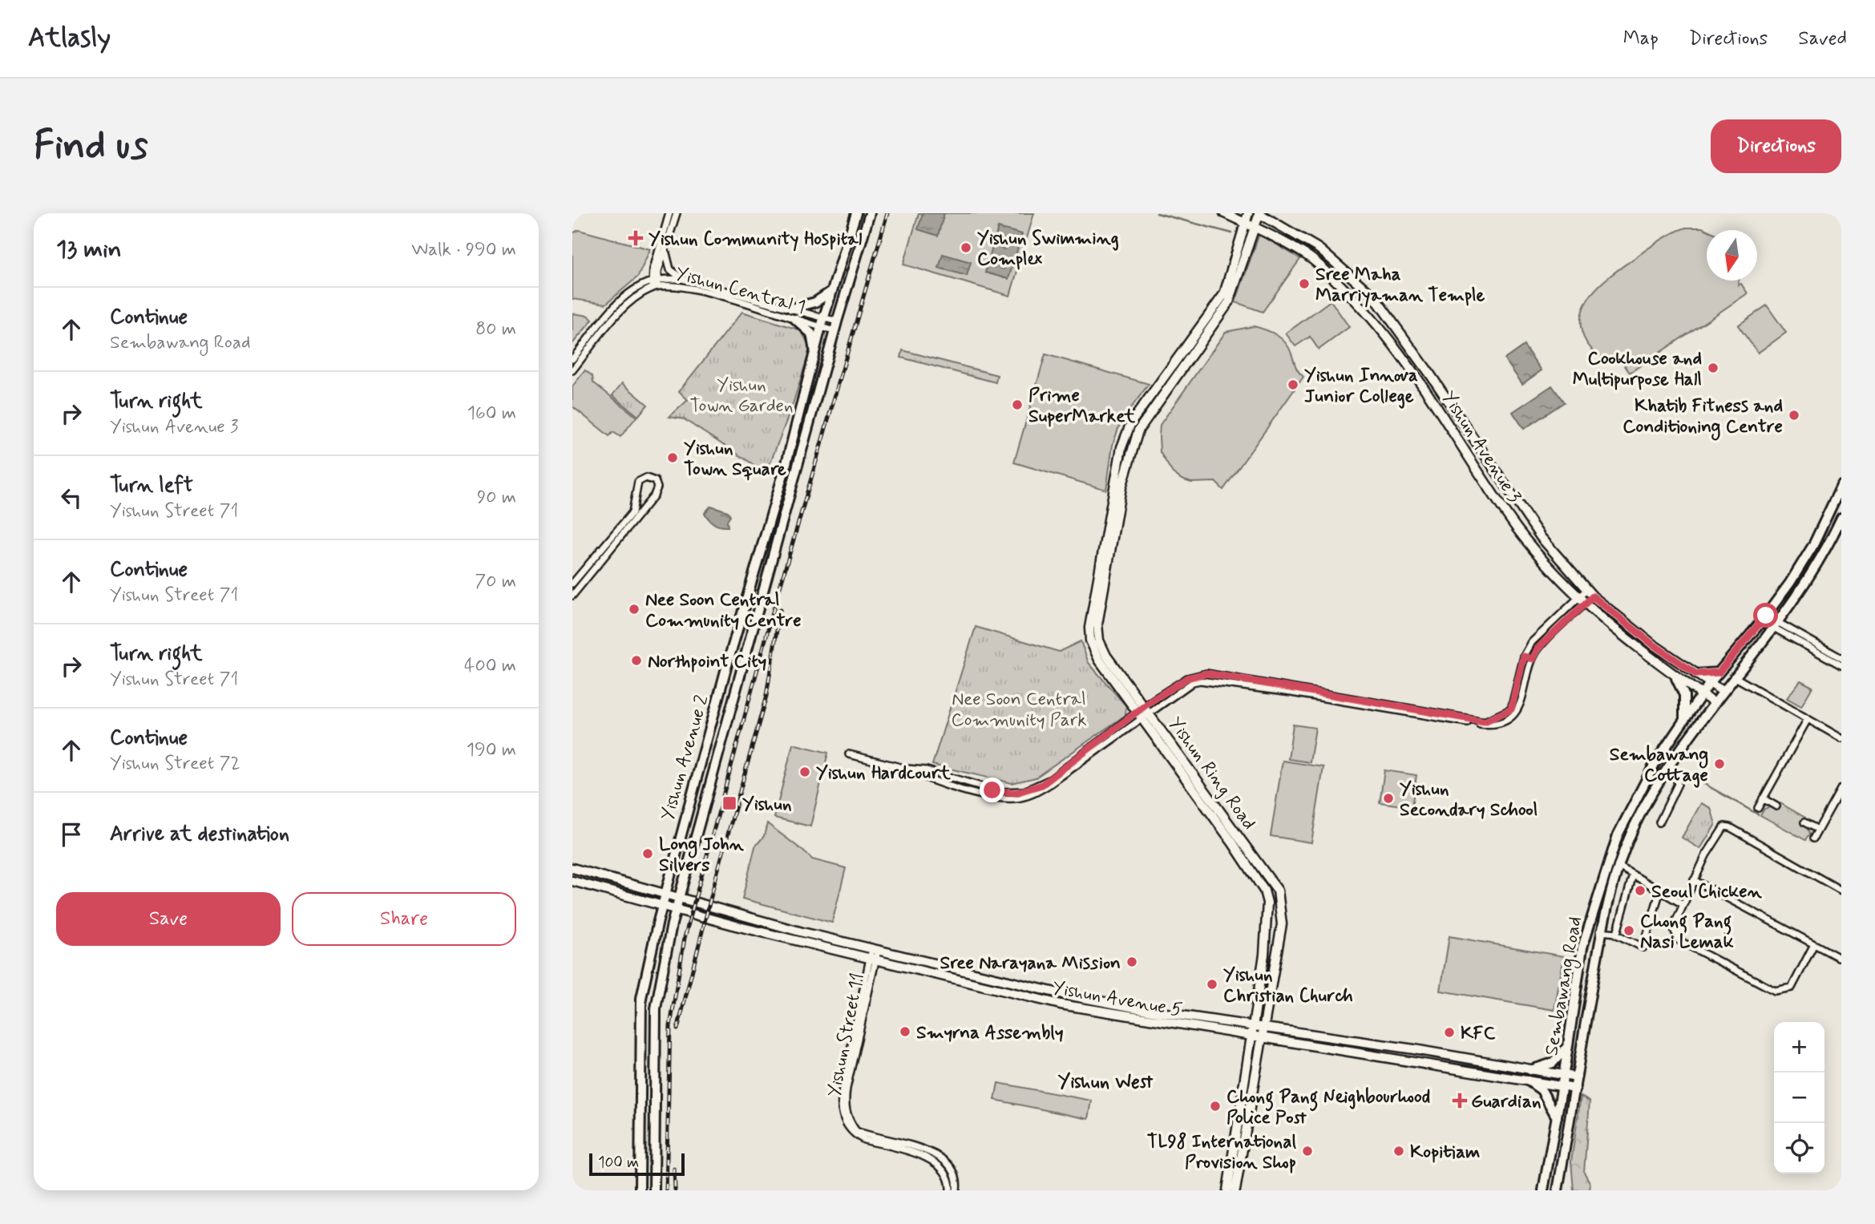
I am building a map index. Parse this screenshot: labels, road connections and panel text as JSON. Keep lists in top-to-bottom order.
{
  "streets": {
    "main road": [
      "Yishun Avenue 3",
      "Yishun Avenue 2",
      "Yishun Ring Road",
      "Sembawang Road",
      "Yishun Avenue 5"
    ],
    "street": ["Yishun Central 1", "Yishun Street 11"]
  },
  "crossings": [
    ["Yishun Central 1", "Yishun Avenue 2"],
    ["Yishun Avenue 3", "Yishun Ring Road"],
    ["Yishun Avenue 3", "Sembawang Road"],
    ["Yishun Avenue 2", "Yishun Avenue 5"],
    ["Yishun Ring Road", "Yishun Avenue 5"],
    ["Sembawang Road", "Yishun Avenue 5"],
    ["Yishun Avenue 5", "Yishun Street 11"]
  ],
  "districts": ["Yishun West"],
  "parks": ["Yishun Town Garden", "Nee Soon Central Community Park"],
  "places": {
    "health": ["Yishun Community Hospital", "Guardian"],
    "other": [
      "Yishun Swimming Complex",
      "Sree Maha Marriyaman Temple",
      "Cookhouse and Multipurpose Hall",
      "Yishun Innova Junior College",
      "Prime SuperMarket",
      "Khatib Fitness and Conditioning Centre",
      "Yishun Town Square",
      "Nee Soon Central Community Centre",
      "Northpoint City",
      "Sembawang Cottage",
      "Yishun Hardcourt",
      "Yishun Secondary School",
      "Long John Silvers",
      "Seoul Chicken",
      "Chong Pang Nasi Lemak",
      "Sree Narayana Mission",
      "Yishun Christian Church",
      "Smyrna Assembly",
      "KFC",
      "Chong Pang Neighbourhood Police Post",
      "TL98 International Provision Shop",
      "Kopitiam"
    ],
    "transit": ["Yishun"]
  },
  "scale_bar": "100 m",
  "north": "bottom",
  "page": {
    "header": "Atlasly",
    "nav": ["Map", "Directions", "Saved"],
    "buttons": [
      "Directions",
      ["Save", "Share"]
    ],
    "title": "Find us",
    "heading": ["13 min", "Walk · 990 m"],
    "list": [
      ["Continue", "Sembawang Road", "80 m"],
      ["Turn right", "Yishun Avenue 3", "160 m"],
      ["Turn left", "Yishun Street 71", "90 m"],
      ["Continue", "Yishun Street 71", "70 m"],
      ["Turn right", "Yishun Street 71", "400 m"],
      ["Continue", "Yishun Street 72", "190 m"],
      "Arrive at destination"
    ],
    "map_buttons": ["+", "−"],
    "scale": "100 m"
  }
}
